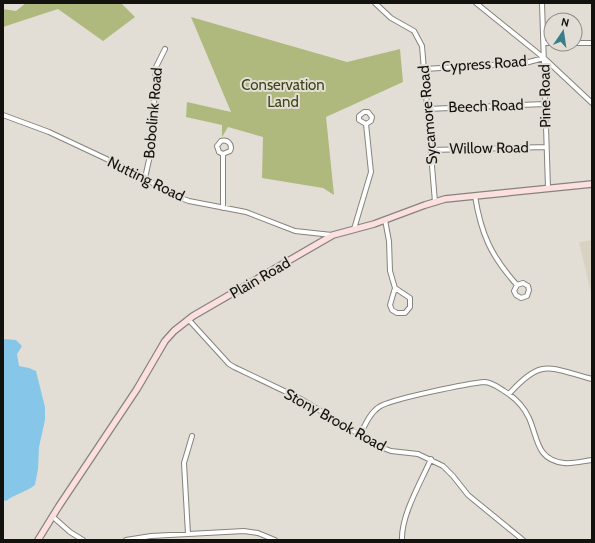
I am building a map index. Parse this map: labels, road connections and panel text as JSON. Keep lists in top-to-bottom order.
{
  "streets": {
    "main road": ["Plain Road"],
    "street": [
      "Cypress Road",
      "Pine Road",
      "Beech Road",
      "Bobolink Road",
      "Sycamore Road",
      "Willow Road",
      "Nutting Road",
      "Stony Brook Road"
    ]
  },
  "crossings": [
    ["Cypress Road", "Pine Road"],
    ["Cypress Road", "Sycamore Road"],
    ["Pine Road", "Beech Road"],
    ["Pine Road", "Willow Road"],
    ["Pine Road", "Plain Road"],
    ["Beech Road", "Sycamore Road"],
    ["Bobolink Road", "Nutting Road"],
    ["Sycamore Road", "Willow Road"],
    ["Sycamore Road", "Plain Road"],
    ["Nutting Road", "Plain Road"],
    ["Plain Road", "Stony Brook Road"]
  ],
  "parks": ["Conservation Land"],
  "north": "top"
}
